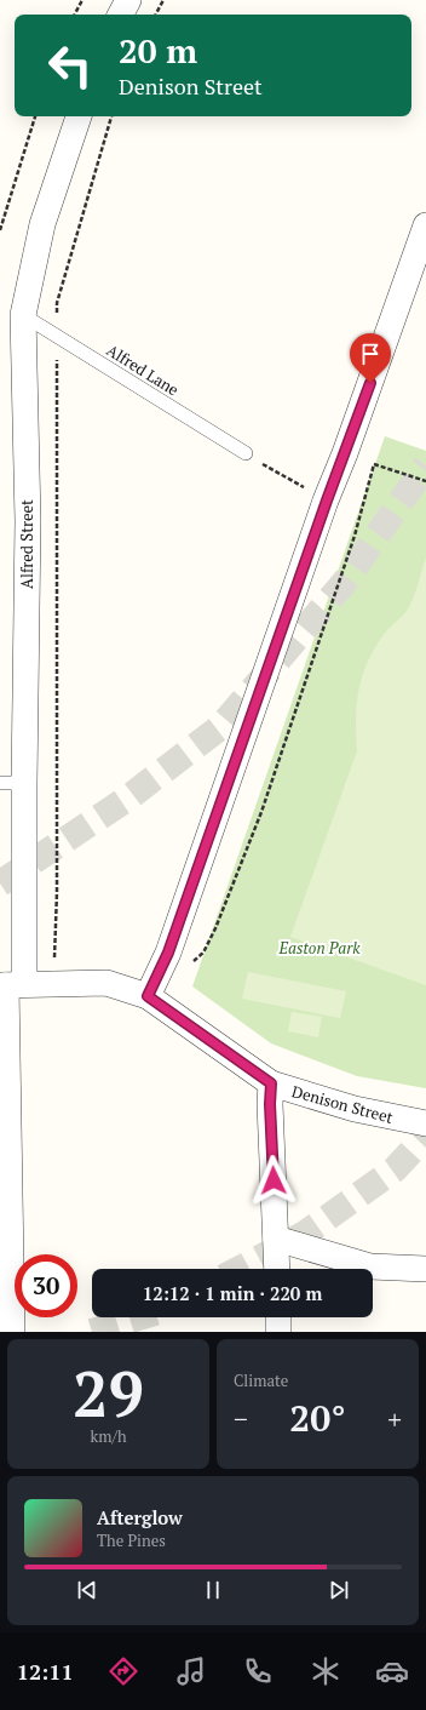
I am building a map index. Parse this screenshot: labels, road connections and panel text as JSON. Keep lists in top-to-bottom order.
{
  "streets": {
    "street": ["Alfred Street", "Denison Street"],
    "lane": ["Alfred Lane"]
  },
  "crossings": [
    ["Alfred Lane", "Alfred Street"],
    ["Alfred Street", "Denison Street"]
  ],
  "parks": ["Easton Park"],
  "page": {
    "turn": ["20 m", "Denison Street"],
    "limit": "30",
    "trip": "12:12 · 1 min · 220 m",
    "tile": [
      ["29", "km/h"],
      "Climate"
    ],
    "heat": ["−", "20°", "+"],
    "song": ["Afterglow", "The Pines"],
    "tabs": "12:11"
  }
}
